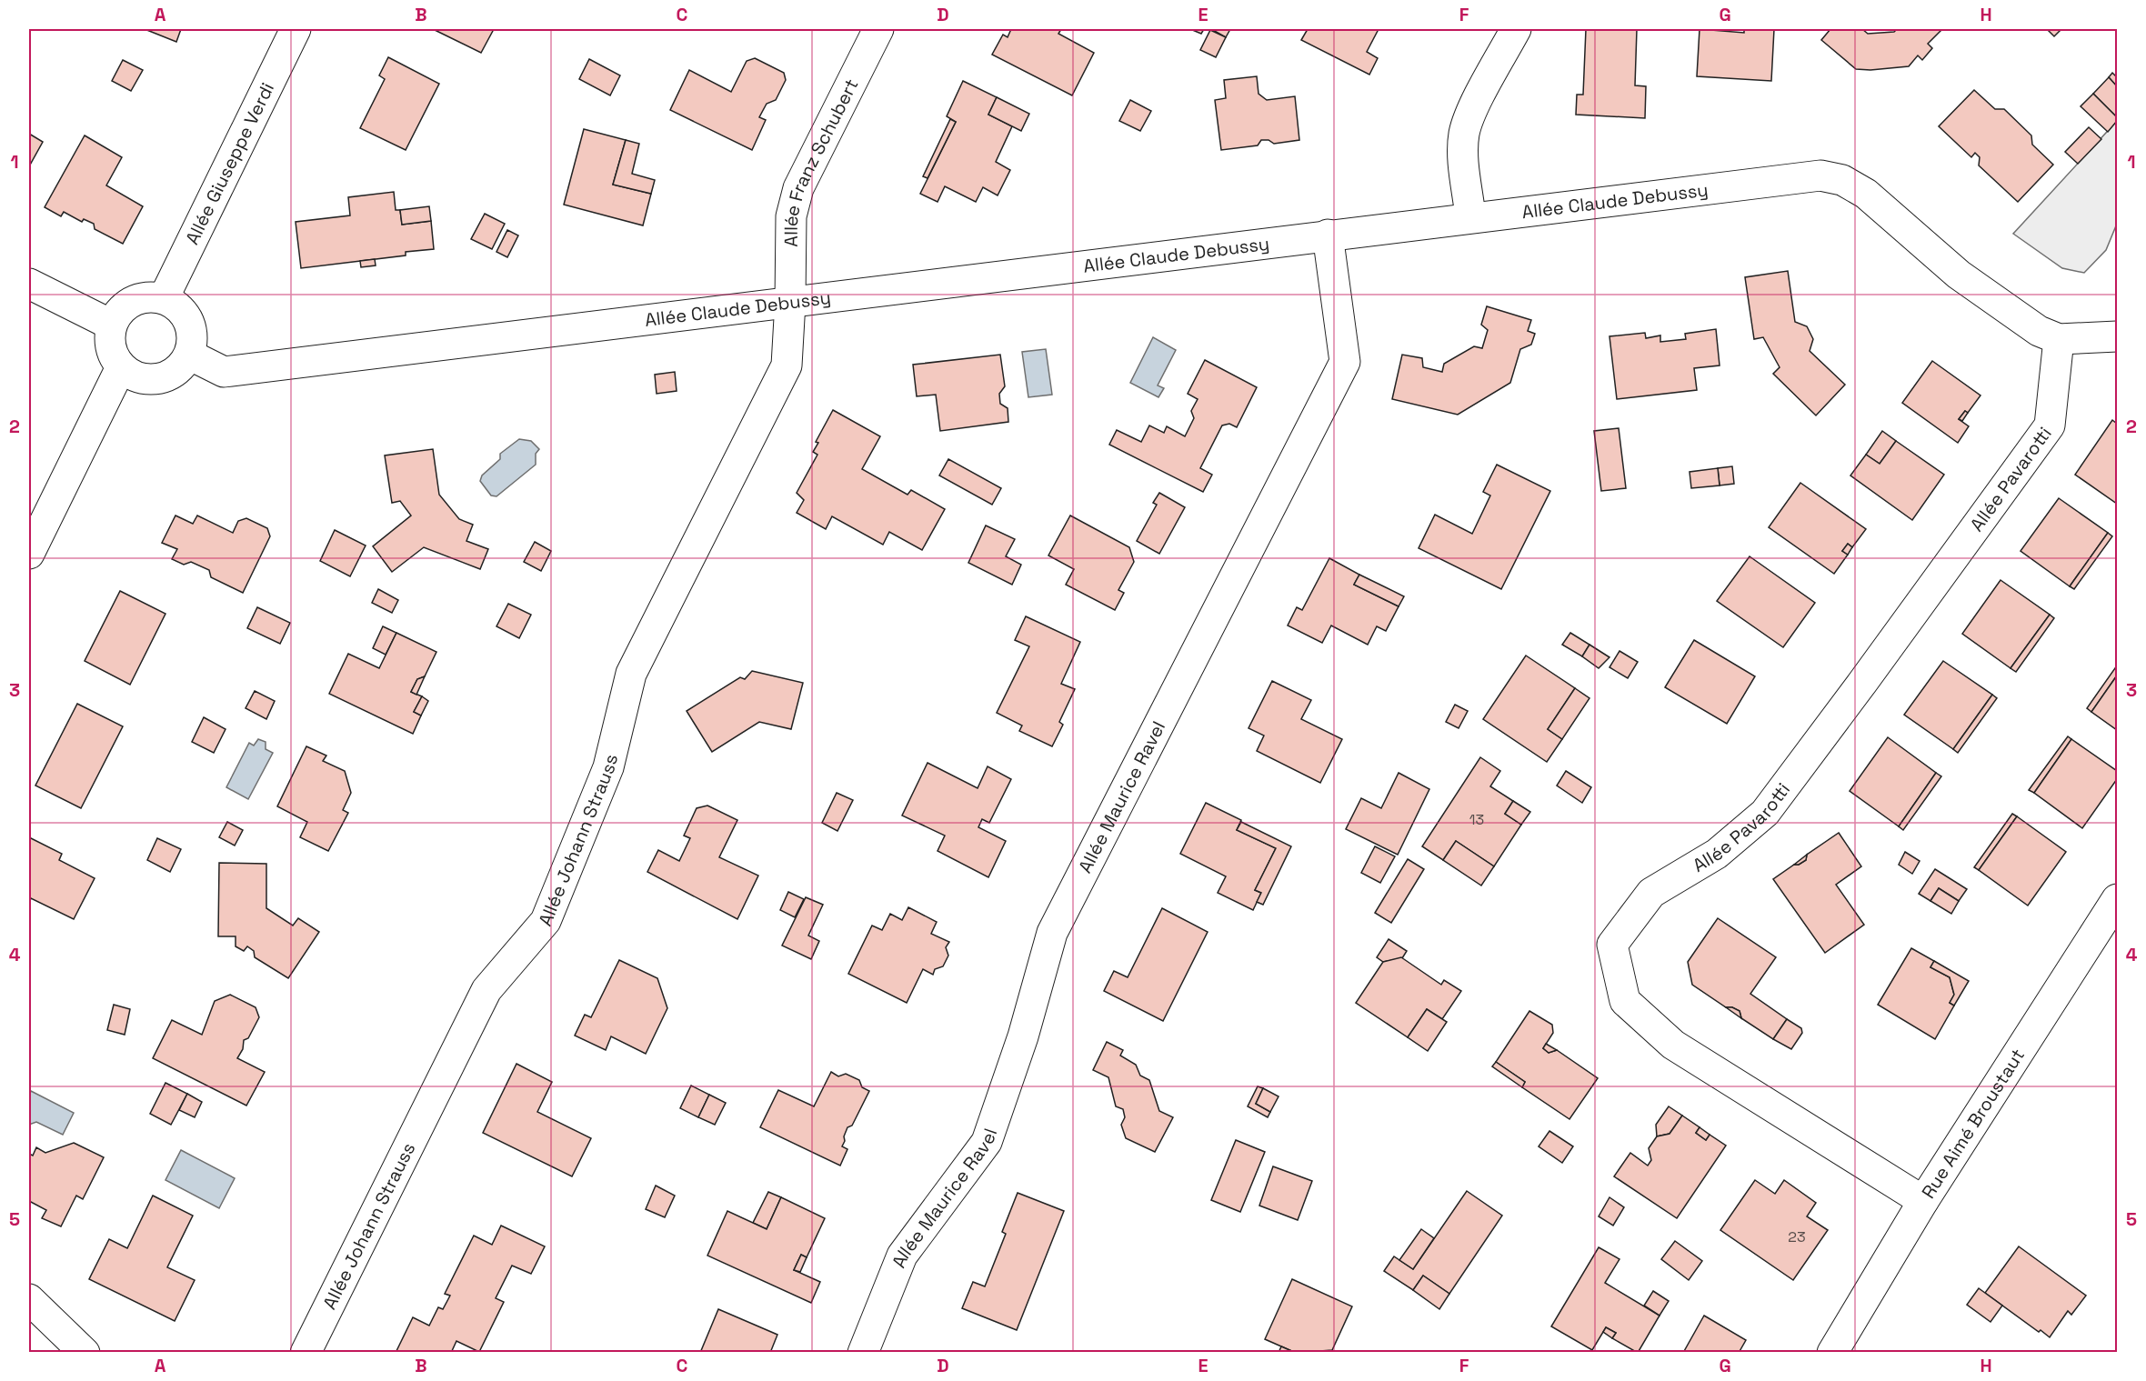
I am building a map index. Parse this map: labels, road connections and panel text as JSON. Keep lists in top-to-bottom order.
{
  "streets": {
    "street": [
      "Allée Franz Schubert",
      "Allée Giuseppe Verdi",
      "Allée Claude Debussy",
      "Allée Pavarotti",
      "Allée Maurice Ravel",
      "Allée Johann Strauss",
      "Rue Aimé Broustaut"
    ]
  },
  "crossings": [
    ["Allée Franz Schubert", "Allée Claude Debussy"],
    ["Allée Franz Schubert", "Allée Johann Strauss"],
    ["Allée Giuseppe Verdi", "Allée Claude Debussy"],
    ["Allée Claude Debussy", "Allée Pavarotti"],
    ["Allée Claude Debussy", "Allée Maurice Ravel"],
    ["Allée Claude Debussy", "Allée Johann Strauss"],
    ["Allée Pavarotti", "Rue Aimé Broustaut"]
  ],
  "house_numbers": ["13", "23"],
  "grid": {
    "columns": [
      "A",
      "B",
      "C",
      "D",
      "E",
      "F",
      "G",
      "H"
    ],
    "rows": [
      "1",
      "2",
      "3",
      "4",
      "5"
    ]
  }
}
